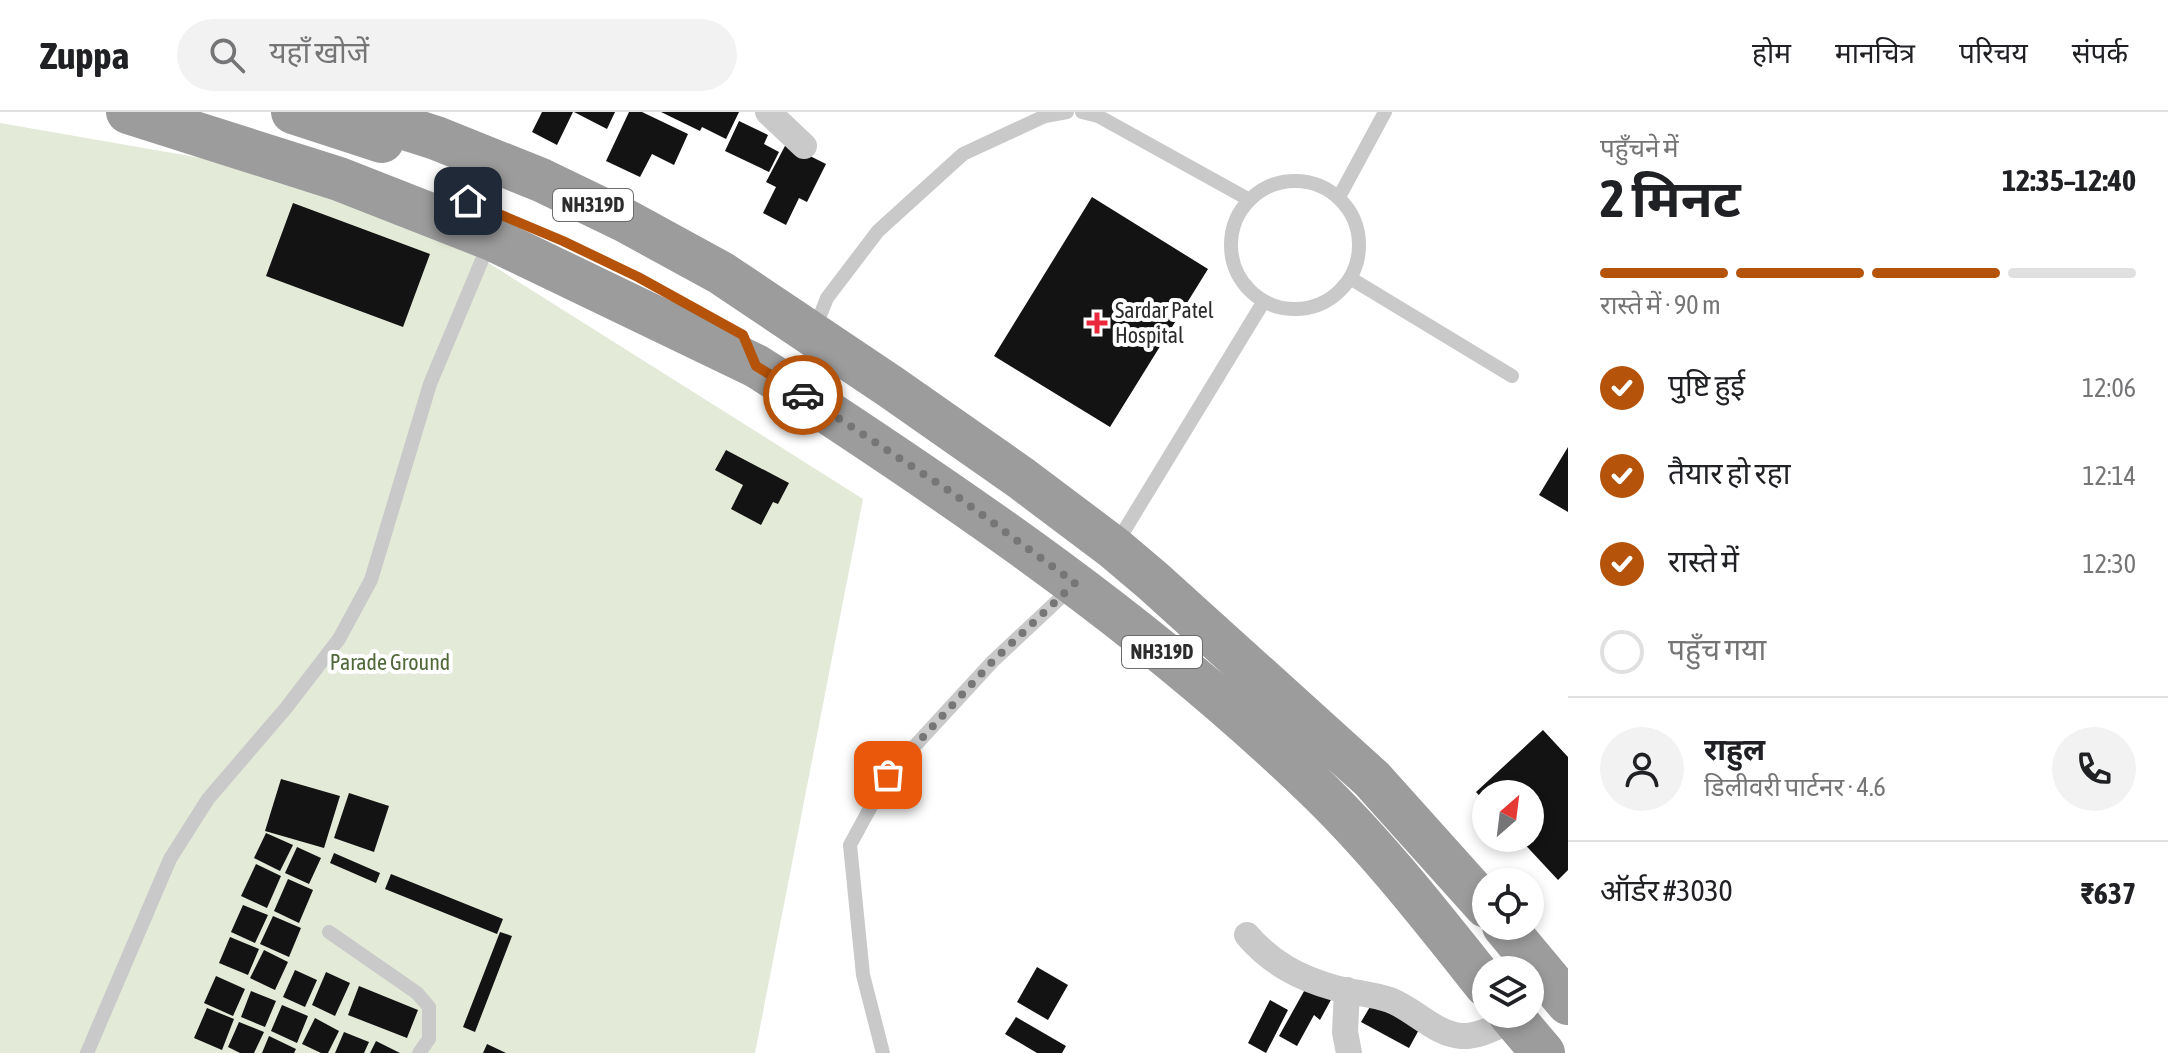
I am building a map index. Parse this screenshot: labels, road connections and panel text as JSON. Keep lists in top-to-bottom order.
{
  "streets": {
    "highway": ["NH319D"]
  },
  "parks": ["Parade Ground"],
  "places": {
    "health": ["Sardar Patel Hospital"]
  },
  "north": "top right",
  "page": {
    "header": "Zuppa",
    "search": "यहाँ खोजें",
    "nav": [
      "होम",
      "मानचित्र",
      "परिचय",
      "संपर्क"
    ],
    "heading": ["2 मिनट", "पहुँचने में", "12:35–12:40"],
    "panel": [
      "राहुल",
      "डिलीवरी पार्टनर · 4.6",
      "ऑर्डर #3030",
      "₹637"
    ],
    "bar": "रास्ते में · 90 m",
    "list": [
      ["पुष्टि हुई", "12:06"],
      ["तैयार हो रहा", "12:14"],
      ["रास्ते में", "12:30"],
      "पहुँच गया"
    ]
  }
}
